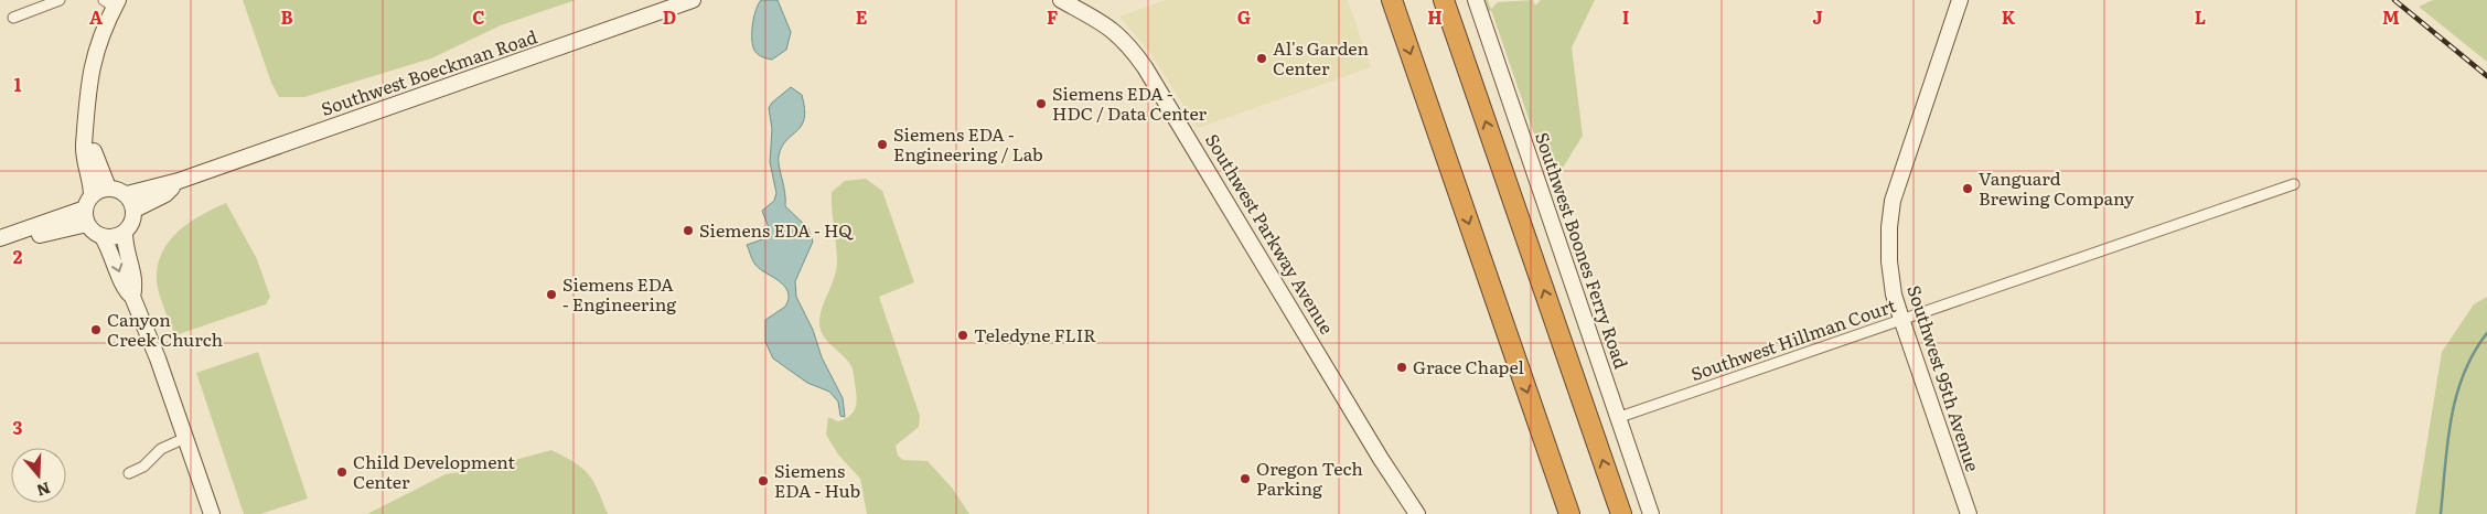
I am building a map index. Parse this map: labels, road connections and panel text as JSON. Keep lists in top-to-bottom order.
{
  "streets": {
    "main road": [
      "Southwest Boeckman Road",
      "Southwest Parkway Avenue",
      "Southwest Boones Ferry Road",
      "Southwest 95th Avenue"
    ],
    "street": ["Southwest Hillman Court"]
  },
  "crossings": [
    ["Southwest Boones Ferry Road", "Southwest Hillman Court"],
    ["Southwest Hillman Court", "Southwest 95th Avenue"]
  ],
  "places": [
    "Al's Garden Center",
    "Siemens EDA - HDC / Data Center",
    "Siemens EDA - Engineering / Lab",
    "Vanguard Brewing Company",
    "Siemens EDA - HQ",
    "Siemens EDA - Engineering",
    "Canyon Creek Church",
    "Teledyne FLIR",
    "Grace Chapel",
    "Child Development Center",
    "Oregon Tech Parking",
    "Siemens EDA - Hub"
  ],
  "north": "bottom",
  "grid": {
    "columns": [
      "A",
      "B",
      "C",
      "D",
      "E",
      "F",
      "G",
      "H",
      "I",
      "J",
      "K",
      "L",
      "M"
    ],
    "rows": ["1", "2", "3"]
  }
}
